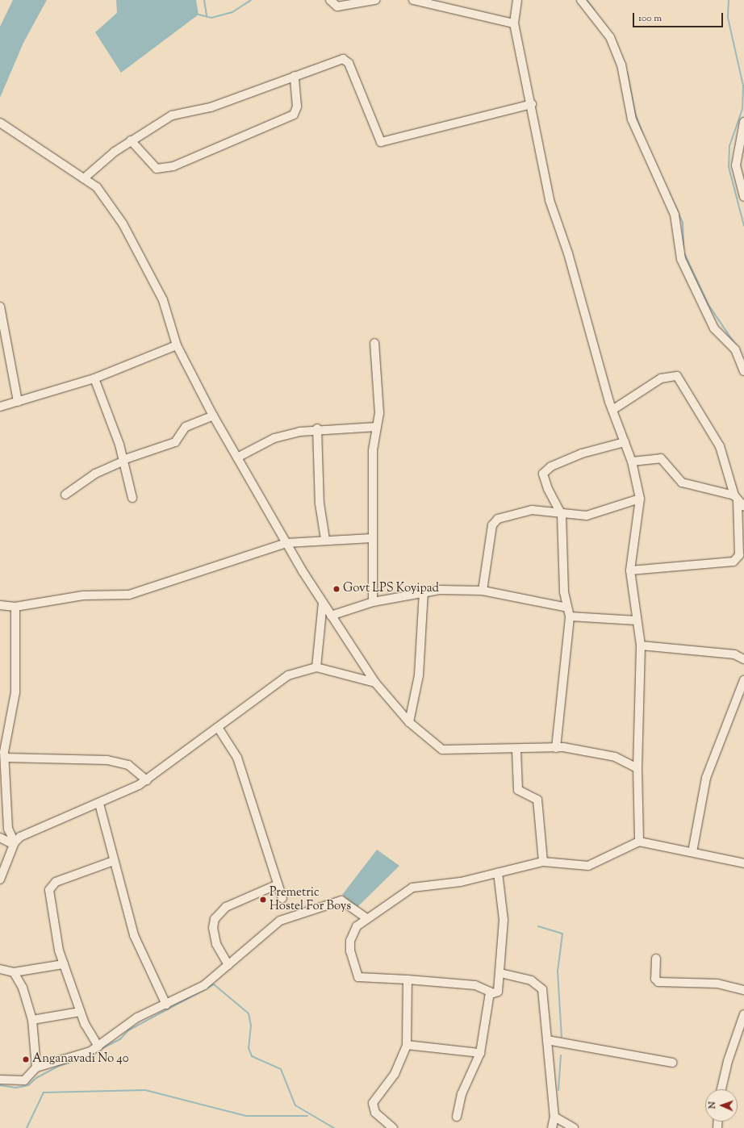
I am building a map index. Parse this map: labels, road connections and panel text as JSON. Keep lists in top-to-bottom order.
{
  "places": ["Govt LPS Koyipad", "Premetric Hostel For Boys", "Anganavadi No 40"],
  "scale_bar": "100 m",
  "north": "left"
}
